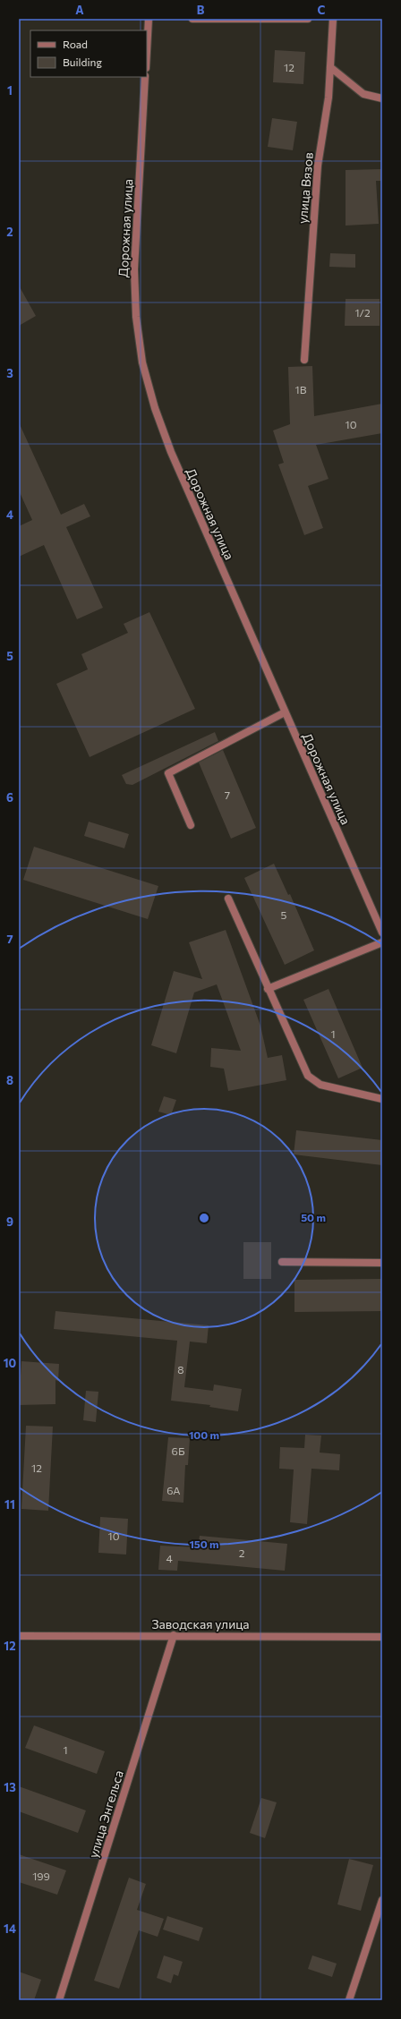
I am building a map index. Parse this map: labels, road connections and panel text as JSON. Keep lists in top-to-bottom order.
{
  "streets": {
    "street": [
      "улица Вязов",
      "Дорожная улица",
      "Заводская улица",
      "улица Энгельса"
    ]
  },
  "crossings": [
    ["Заводская улица", "улица Энгельса"]
  ],
  "house_numbers": [
    "12",
    "1/2",
    "1В",
    "10",
    "7",
    "5",
    "1",
    "8",
    "6Б",
    "12",
    "6А",
    "10",
    "2",
    "4",
    "1",
    "199"
  ],
  "legend": ["Road", "Building"],
  "grid": {
    "columns": ["A", "B", "C"],
    "rows": [
      "1",
      "2",
      "3",
      "4",
      "5",
      "6",
      "7",
      "8",
      "9",
      "10",
      "11",
      "12",
      "13",
      "14"
    ]
  },
  "rings": ["50 m", "100 m", "150 m"]
}
